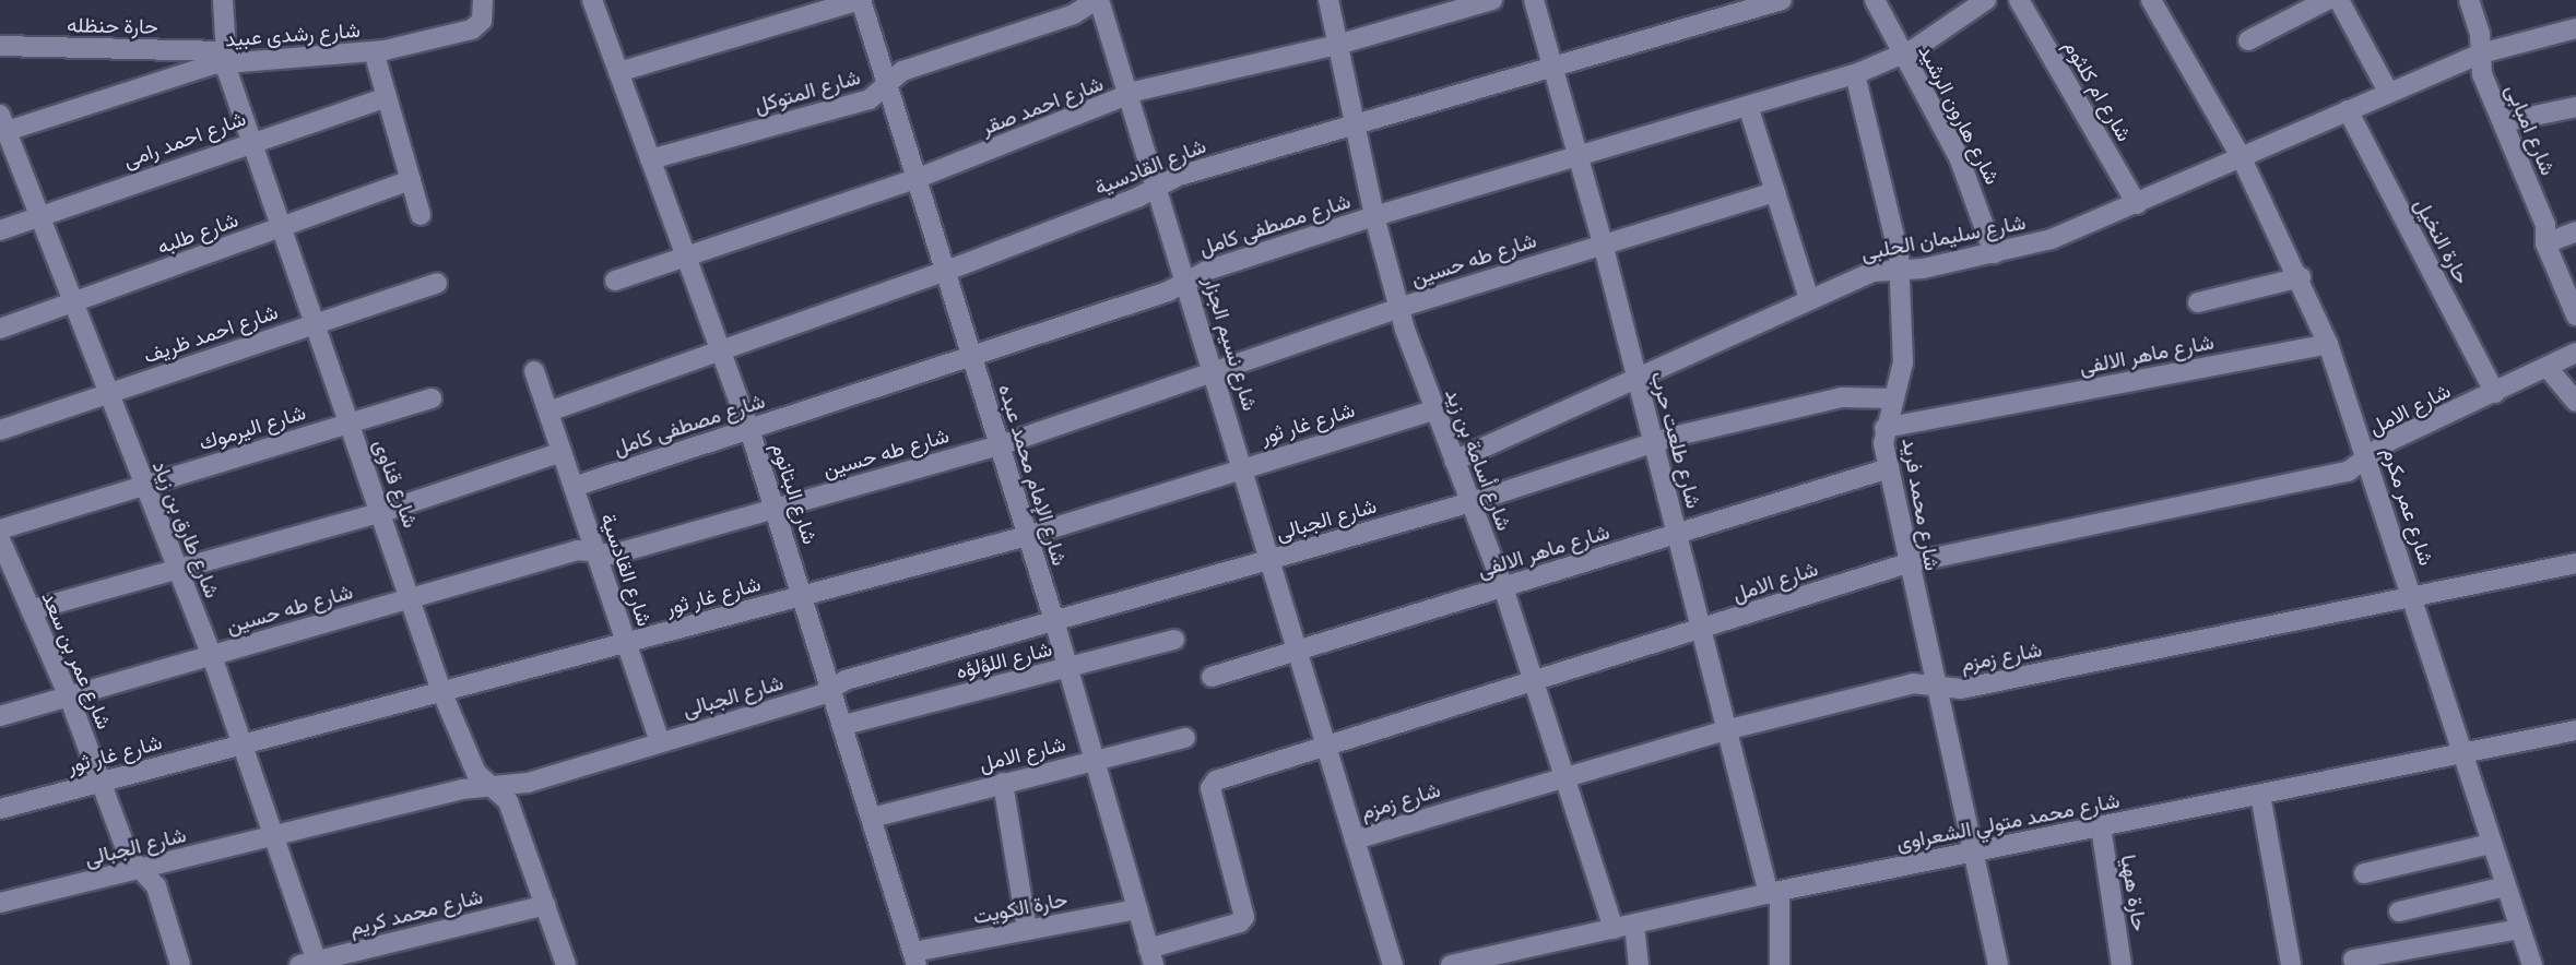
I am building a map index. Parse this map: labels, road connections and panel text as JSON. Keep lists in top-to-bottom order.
{
  "streets": {
    "street": [
      "حارة حنظله",
      "شارع رشدى عبيد",
      "شارع ام كلثوم",
      "شارع المتوكل",
      "شارع احمد صقر",
      "شارع هارون الرشيد",
      "شارع امبابى",
      "شارع احمد رامى",
      "شارع القادسية",
      "شارع مصطفى كامل",
      "شارع طلبه",
      "شارع سليمان الحلبى",
      "حارة النخيل",
      "شارع طه حسين",
      "شارع احمد ظريف",
      "شارع نسيم الجزار",
      "شارع ماهر الالفى",
      "شارع الامل",
      "شارع غار ثور",
      "شارع اليرموك",
      "شارع طلعت حرب",
      "شارع أسامة بن زيد",
      "شارع الإمام محمد عبده",
      "شارع قناوى",
      "شارع البتانوم",
      "شارع محمد فريد",
      "شارع عمر مكرم",
      "شارع الجبالى",
      "شارع طارق بن زياد",
      "شارع زمزم",
      "شارع عمر بن سعد",
      "شارع اللؤلؤه",
      "شارع محمد متولي الشعراوى",
      "حارة ههيا",
      "حارة الكويت",
      "شارع محمد كريم"
    ]
  },
  "crossings": [
    ["حارة حنظله", "شارع رشدى عبيد"],
    ["حارة حنظله", "شارع قناوى"],
    ["شارع رشدى عبيد", "شارع قناوى"],
    ["شارع رشدى عبيد", "شارع طارق بن زياد"],
    ["شارع ام كلثوم", "شارع سليمان الحلبى"],
    ["شارع المتوكل", "شارع نسيم الجزار"],
    ["شارع المتوكل", "شارع الإمام محمد عبده"],
    ["شارع المتوكل", "شارع البتانوم"],
    ["شارع احمد صقر", "شارع نسيم الجزار"],
    ["شارع احمد صقر", "شارع أسامة بن زيد"],
    ["شارع احمد صقر", "شارع الإمام محمد عبده"],
    ["شارع احمد صقر", "شارع البتانوم"],
    ["شارع هارون الرشيد", "شارع مصطفى كامل"],
    ["شارع هارون الرشيد", "شارع سليمان الحلبى"],
    ["شارع امبابى", "شارع سليمان الحلبى"],
    ["شارع احمد رامى", "شارع قناوى"],
    ["شارع احمد رامى", "شارع طارق بن زياد"],
    ["شارع القادسية", "شارع مصطفى كامل"],
    ["شارع القادسية", "شارع طه حسين"],
    ["شارع القادسية", "شارع نسيم الجزار"],
    ["شارع القادسية", "شارع غار ثور"],
    ["شارع القادسية", "شارع طلعت حرب"],
    ["شارع القادسية", "شارع أسامة بن زيد"],
    ["شارع القادسية", "شارع الإمام محمد عبده"],
    ["شارع القادسية", "شارع البتانوم"],
    ["شارع القادسية", "شارع الجبالى"],
    ["شارع مصطفى كامل", "شارع نسيم الجزار"],
    ["شارع مصطفى كامل", "شارع طلعت حرب"],
    ["شارع مصطفى كامل", "شارع أسامة بن زيد"],
    ["شارع مصطفى كامل", "شارع الإمام محمد عبده"],
    ["شارع مصطفى كامل", "شارع البتانوم"],
    ["شارع مصطفى كامل", "شارع محمد فريد"],
    ["شارع طلبه", "شارع قناوى"],
    ["شارع طلبه", "شارع طارق بن زياد"],
    ["شارع سليمان الحلبى", "حارة النخيل"],
    ["شارع سليمان الحلبى", "شارع طلعت حرب"],
    ["شارع سليمان الحلبى", "شارع أسامة بن زيد"],
    ["شارع سليمان الحلبى", "شارع محمد فريد"],
    ["شارع سليمان الحلبى", "شارع عمر مكرم"],
    ["حارة النخيل", "شارع الامل"],
    ["شارع طه حسين", "شارع نسيم الجزار"],
    ["شارع طه حسين", "شارع طلعت حرب"],
    ["شارع طه حسين", "شارع أسامة بن زيد"],
    ["شارع طه حسين", "شارع الإمام محمد عبده"],
    ["شارع طه حسين", "شارع قناوى"],
    ["شارع طه حسين", "شارع البتانوم"],
    ["شارع طه حسين", "شارع طارق بن زياد"],
    ["شارع طه حسين", "شارع عمر بن سعد"],
    ["شارع احمد ظريف", "شارع قناوى"],
    ["شارع احمد ظريف", "شارع طارق بن زياد"],
    ["شارع نسيم الجزار", "شارع ماهر الالفى"],
    ["شارع نسيم الجزار", "شارع الامل"],
    ["شارع نسيم الجزار", "شارع غار ثور"],
    ["شارع نسيم الجزار", "شارع الجبالى"],
    ["شارع نسيم الجزار", "شارع زمزم"],
    ["شارع ماهر الالفى", "شارع طلعت حرب"],
    ["شارع ماهر الالفى", "شارع أسامة بن زيد"],
    ["شارع ماهر الالفى", "شارع محمد فريد"],
    ["شارع ماهر الالفى", "شارع عمر مكرم"],
    ["شارع الامل", "شارع طلعت حرب"],
    ["شارع الامل", "شارع أسامة بن زيد"],
    ["شارع الامل", "شارع الإمام محمد عبده"],
    ["شارع الامل", "شارع البتانوم"],
    ["شارع الامل", "شارع محمد فريد"],
    ["شارع الامل", "شارع عمر مكرم"],
    ["شارع غار ثور", "شارع أسامة بن زيد"],
    ["شارع غار ثور", "شارع الإمام محمد عبده"],
    ["شارع غار ثور", "شارع قناوى"],
    ["شارع غار ثور", "شارع البتانوم"],
    ["شارع غار ثور", "شارع طارق بن زياد"],
    ["شارع غار ثور", "شارع عمر بن سعد"],
    ["شارع اليرموك", "شارع قناوى"],
    ["شارع اليرموك", "شارع طارق بن زياد"],
    ["شارع طلعت حرب", "شارع الجبالى"],
    ["شارع طلعت حرب", "شارع زمزم"],
    ["شارع طلعت حرب", "شارع محمد متولي الشعراوى"],
    ["شارع أسامة بن زيد", "شارع الجبالى"],
    ["شارع أسامة بن زيد", "شارع زمزم"],
    ["شارع أسامة بن زيد", "شارع محمد متولي الشعراوى"],
    ["شارع الإمام محمد عبده", "شارع الجبالى"],
    ["شارع الإمام محمد عبده", "شارع اللؤلؤه"],
    ["شارع الإمام محمد عبده", "حارة الكويت"],
    ["شارع قناوى", "شارع الجبالى"],
    ["شارع قناوى", "شارع محمد كريم"],
    ["شارع البتانوم", "شارع الجبالى"],
    ["شارع البتانوم", "شارع اللؤلؤه"],
    ["شارع البتانوم", "حارة الكويت"],
    ["شارع محمد فريد", "شارع الجبالى"],
    ["شارع محمد فريد", "شارع زمزم"],
    ["شارع محمد فريد", "شارع محمد متولي الشعراوى"],
    ["شارع عمر مكرم", "شارع زمزم"],
    ["شارع عمر مكرم", "شارع محمد متولي الشعراوى"],
    ["شارع الجبالى", "شارع طارق بن زياد"],
    ["شارع الجبالى", "شارع عمر بن سعد"],
    ["شارع طارق بن زياد", "شارع محمد كريم"],
    ["شارع محمد متولي الشعراوى", "حارة ههيا"]
  ]
}
